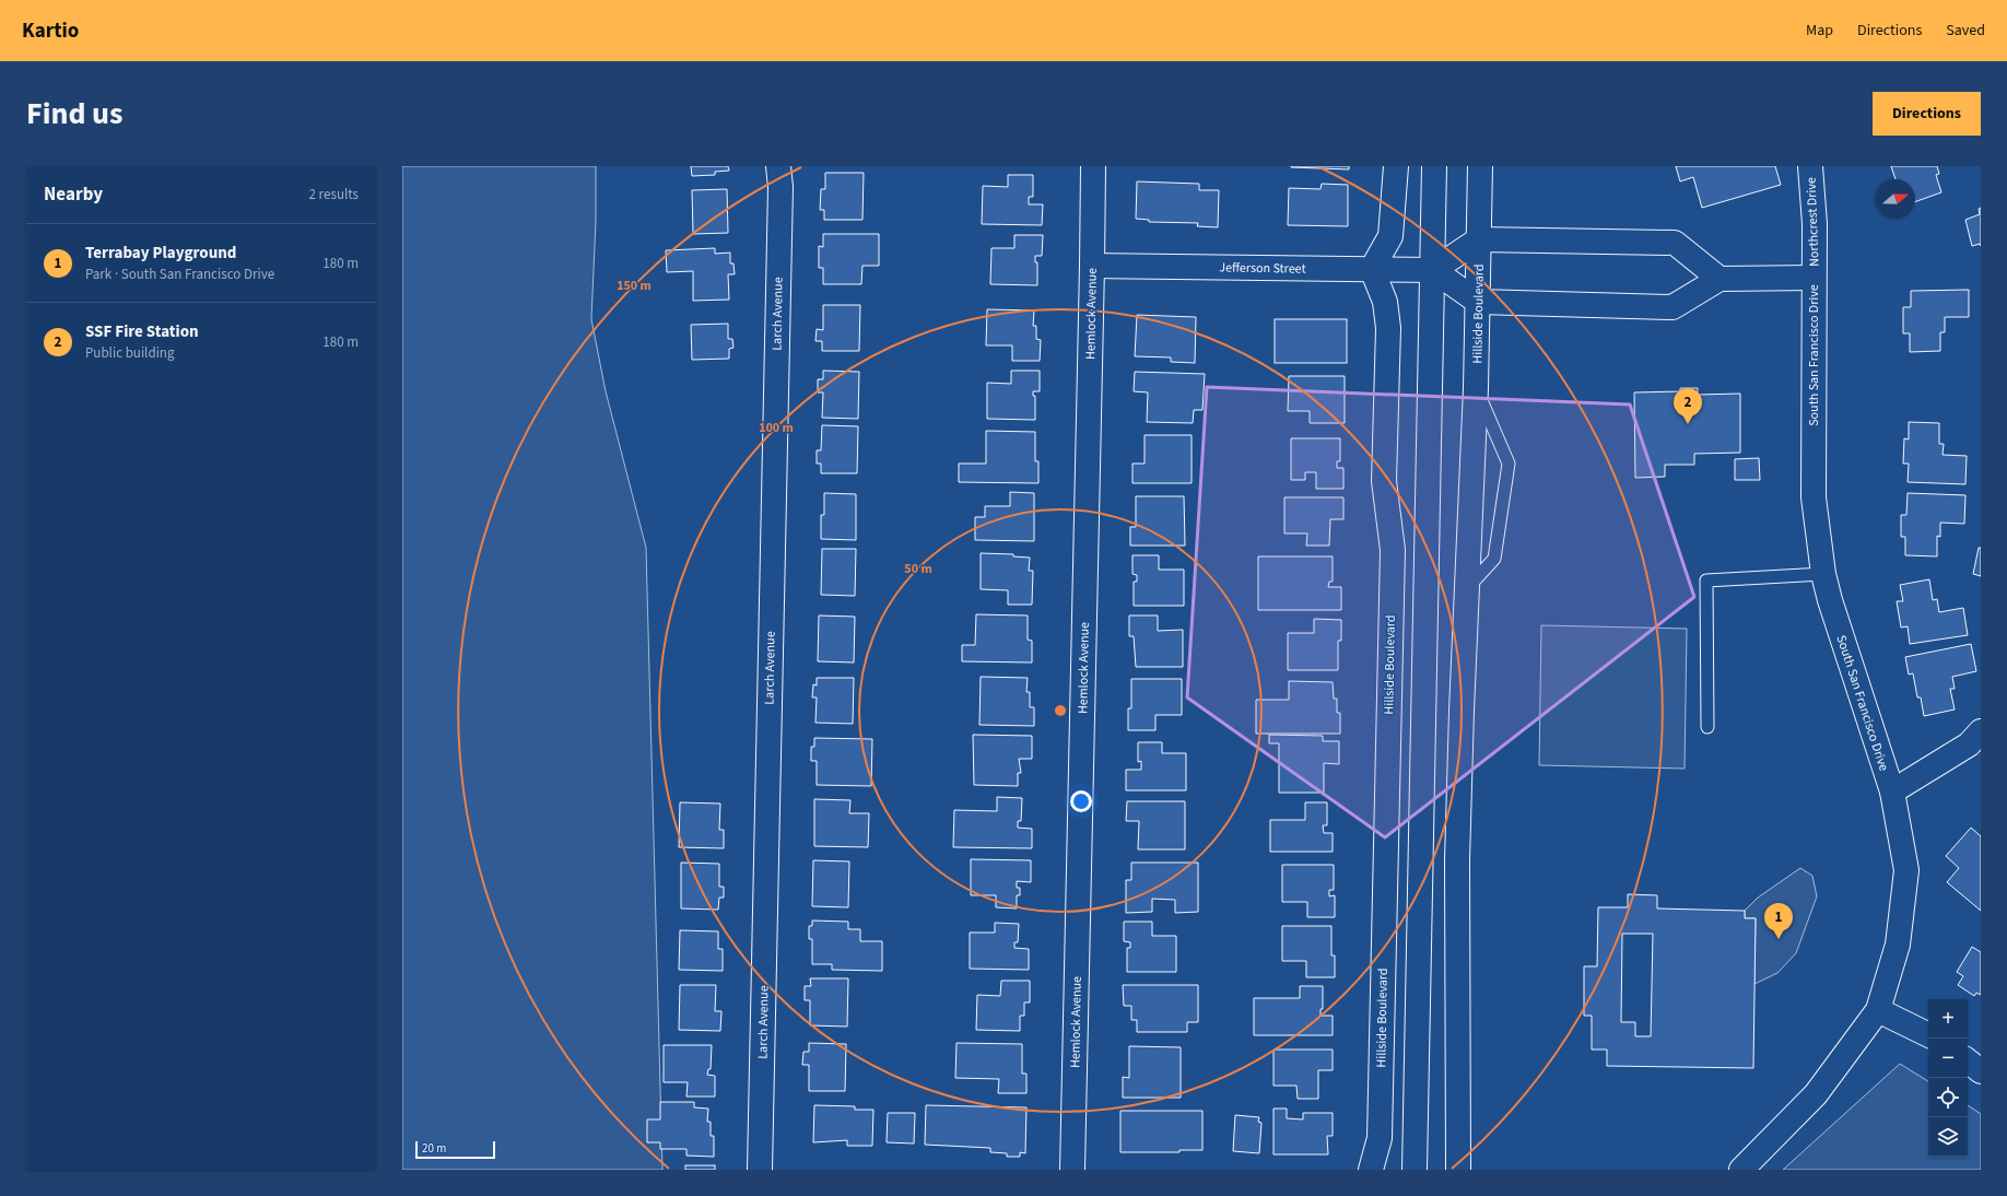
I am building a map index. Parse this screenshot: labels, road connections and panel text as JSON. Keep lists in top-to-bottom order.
{
  "streets": {
    "street": [
      "Northcrest Drive",
      "Jefferson Street",
      "Larch Avenue",
      "Hemlock Avenue",
      "Hillside Boulevard",
      "South San Francisco Drive"
    ]
  },
  "crossings": [
    ["Northcrest Drive", "South San Francisco Drive"],
    ["Jefferson Street", "Hemlock Avenue"],
    ["Jefferson Street", "Hillside Boulevard"]
  ],
  "scale_bar": "20 m",
  "north": "right",
  "page": {
    "header": "Kartio",
    "nav": ["Map", "Directions", "Saved"],
    "title": "Find us",
    "buttons": "Directions",
    "heading": ["Nearby", "2 results"],
    "list": [
      {
        "mark": "1",
        "name": "Terrabay Playground",
        "note": "Park · South San Francisco Drive",
        "value": "180 m"
      },
      {
        "mark": "2",
        "name": "SSF Fire Station",
        "note": "Public building",
        "value": "180 m"
      }
    ],
    "pins": ["2", "1"],
    "map_buttons": ["+", "−"],
    "scale": "20 m"
  },
  "rings": ["150 m", "100 m", "50 m"]
}
